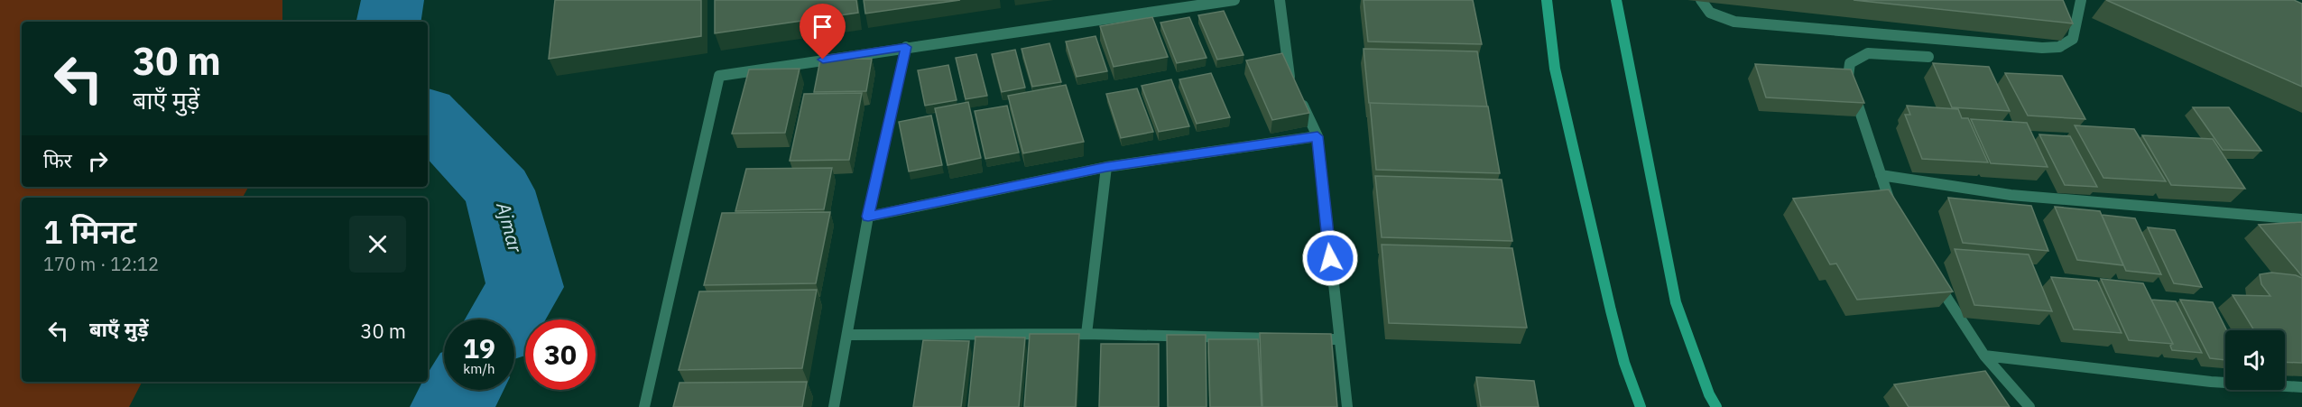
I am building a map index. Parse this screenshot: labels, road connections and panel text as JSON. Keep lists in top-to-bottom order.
{
  "water": ["Ajmar"],
  "page": {
    "turn": ["30 m", "बाएँ मुड़ें"],
    "then": "फिर",
    "heading": ["1 मिनट", "170 m · 12:12"],
    "list": [
      {
        "name": "बाएँ मुड़ें",
        "value": "30 m"
      }
    ],
    "speed": "19 km/h",
    "limit": "30"
  }
}
